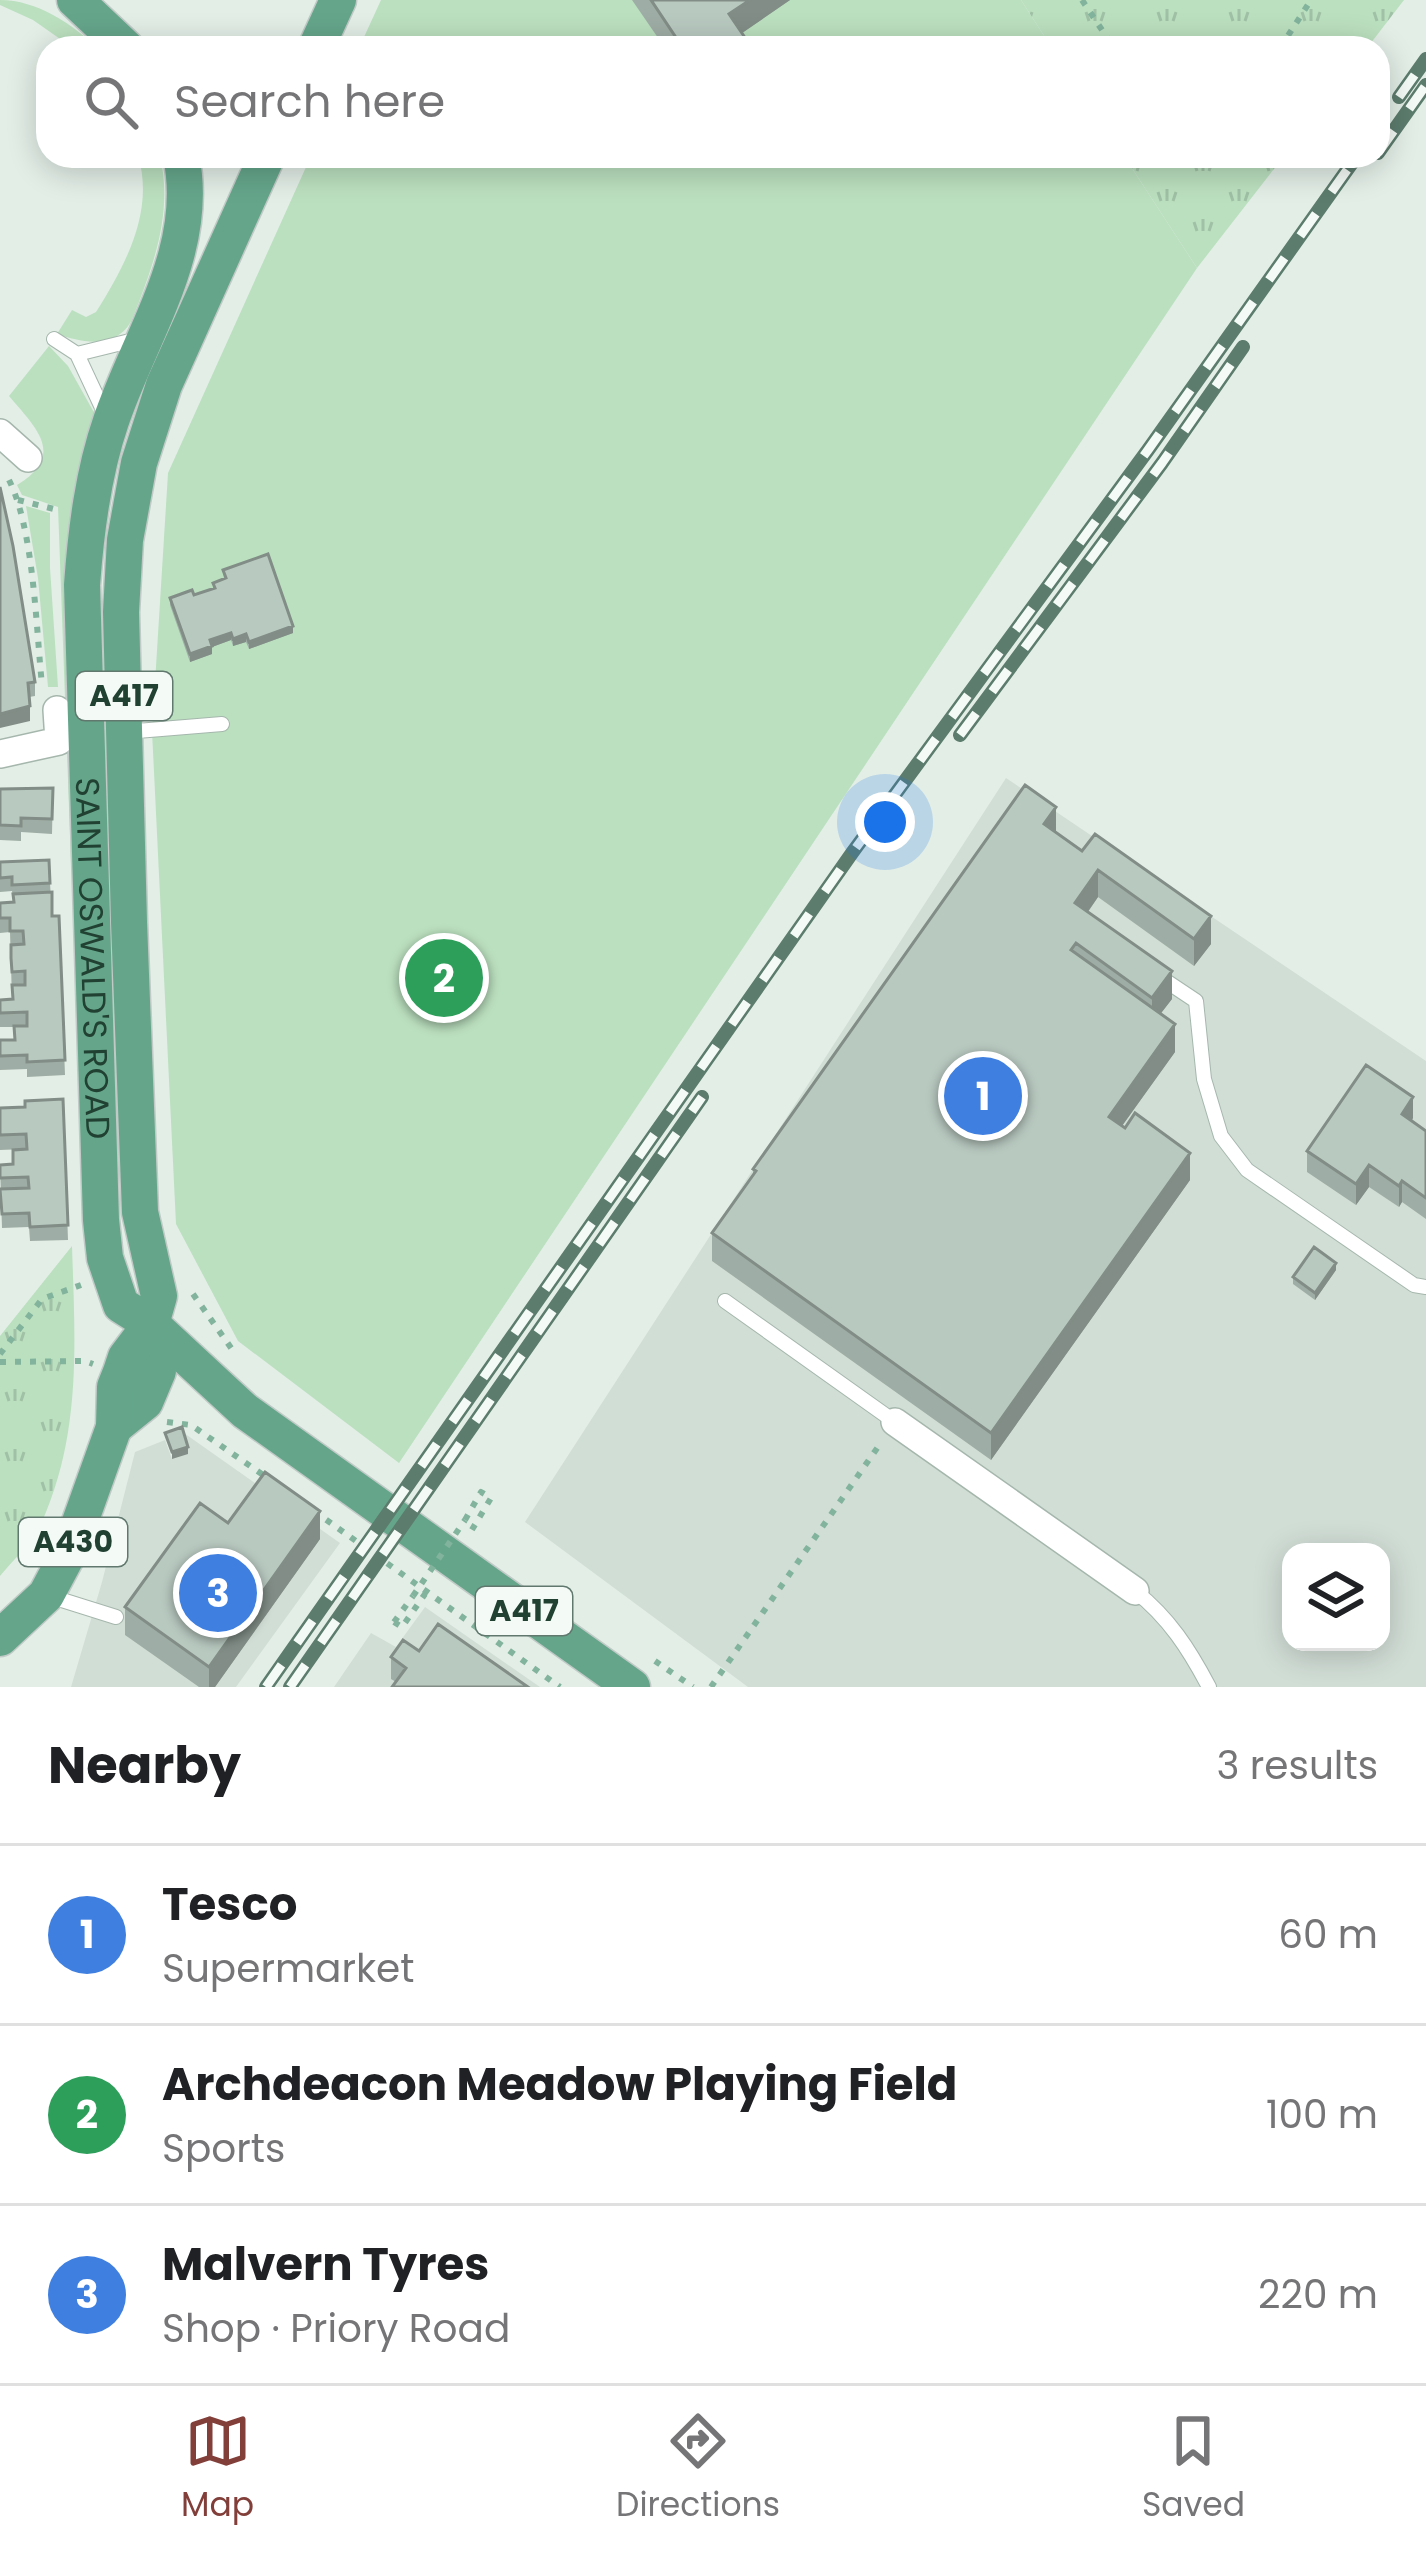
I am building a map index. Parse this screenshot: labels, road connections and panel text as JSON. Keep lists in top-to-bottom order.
{
  "streets": {
    "main road": ["A417", "SAINT OSWALD'S ROAD", "A430"]
  },
  "crossings": [
    ["SAINT OSWALD'S ROAD", "A430"]
  ],
  "page": {
    "search": "Search here",
    "pins": ["2", "1", "3"],
    "heading": ["Nearby", "3 results"],
    "list": [
      {
        "mark": "1",
        "name": "Tesco",
        "note": "Supermarket",
        "value": "60 m"
      },
      {
        "mark": "2",
        "name": "Archdeacon Meadow Playing Field",
        "note": "Sports",
        "value": "100 m"
      },
      {
        "mark": "3",
        "name": "Malvern Tyres",
        "note": "Shop · Priory Road",
        "value": "220 m"
      }
    ],
    "nav": ["Map", "Directions", "Saved"]
  }
}
